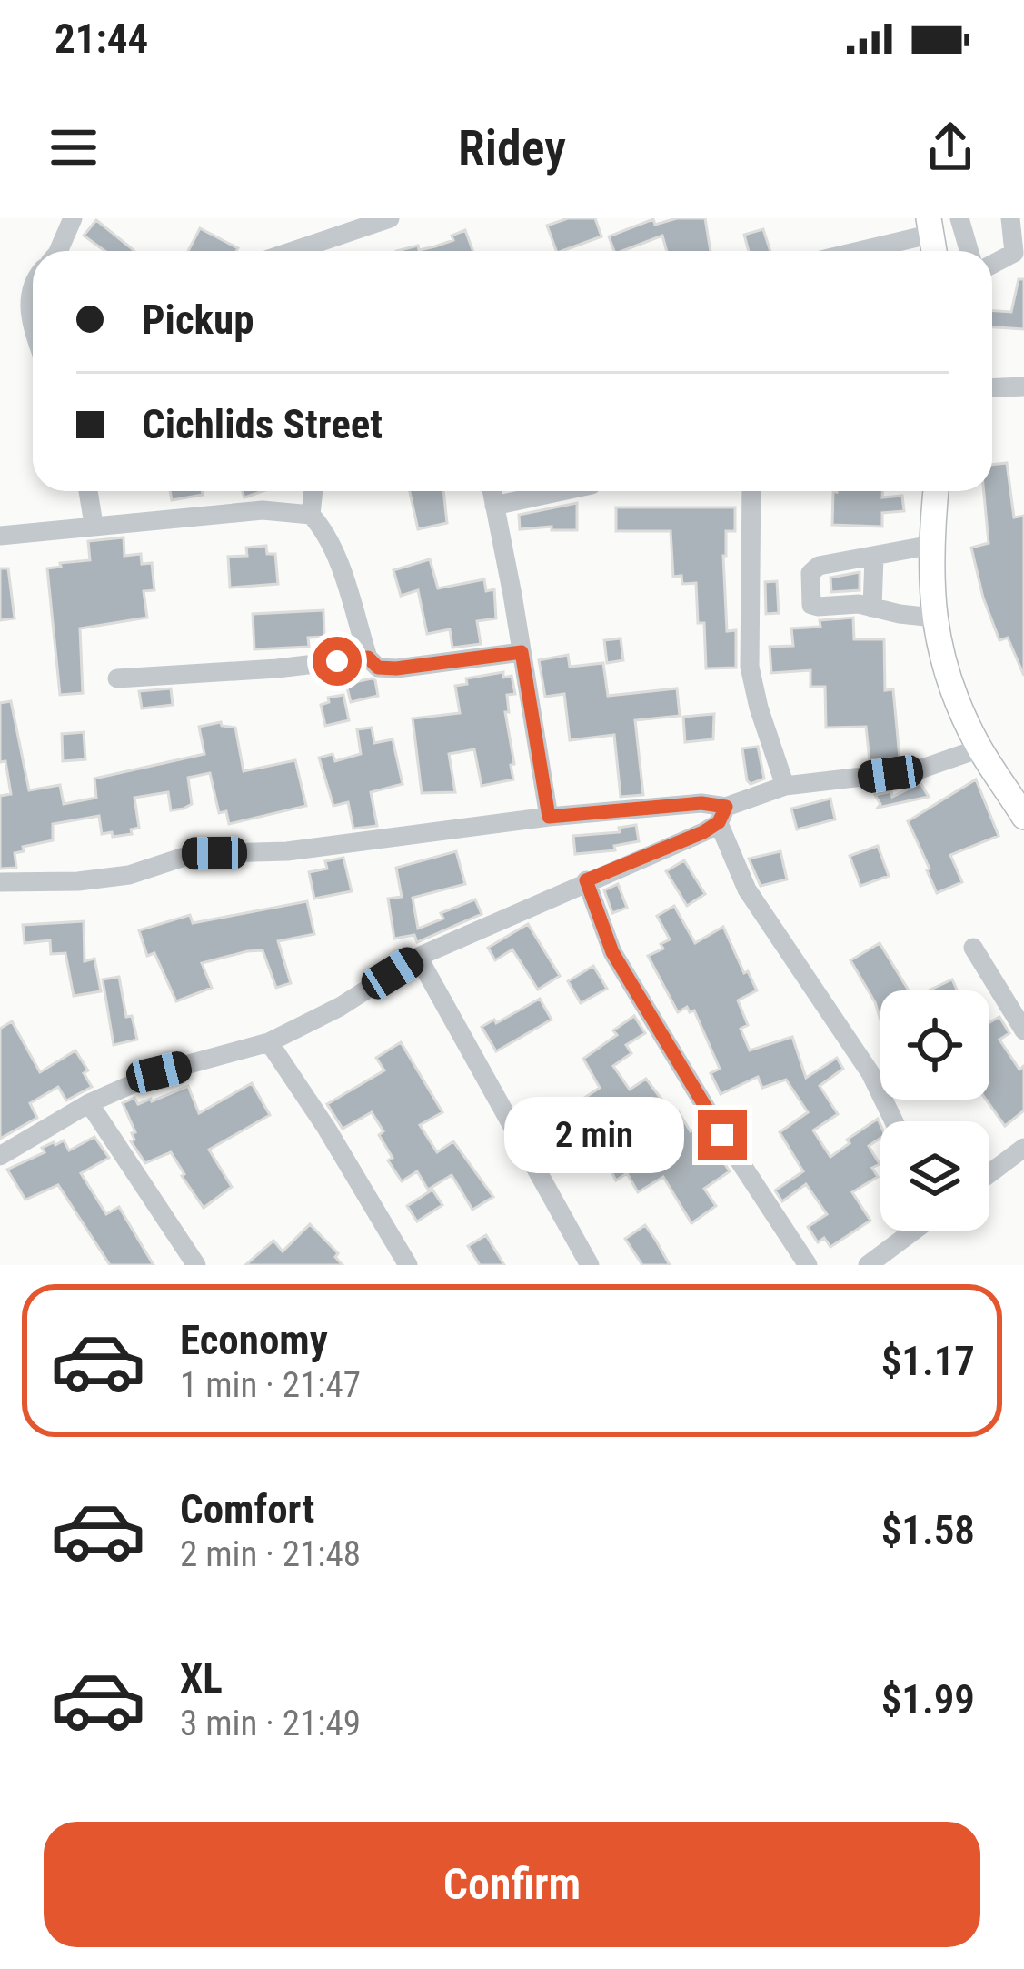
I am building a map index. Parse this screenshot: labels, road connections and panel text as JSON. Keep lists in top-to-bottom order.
{
  "page": {
    "status": "21:44",
    "header": "Ridey",
    "banner": ["Pickup", "Cichlids Street"],
    "bubble": "2 min",
    "list": [
      {
        "name": "Economy",
        "note": "1 min · 21:47",
        "value": "$1.17"
      },
      {
        "name": "Comfort",
        "note": "2 min · 21:48",
        "value": "$1.58"
      },
      {
        "name": "XL",
        "note": "3 min · 21:49",
        "value": "$1.99"
      }
    ],
    "buttons": "Confirm"
  }
}
